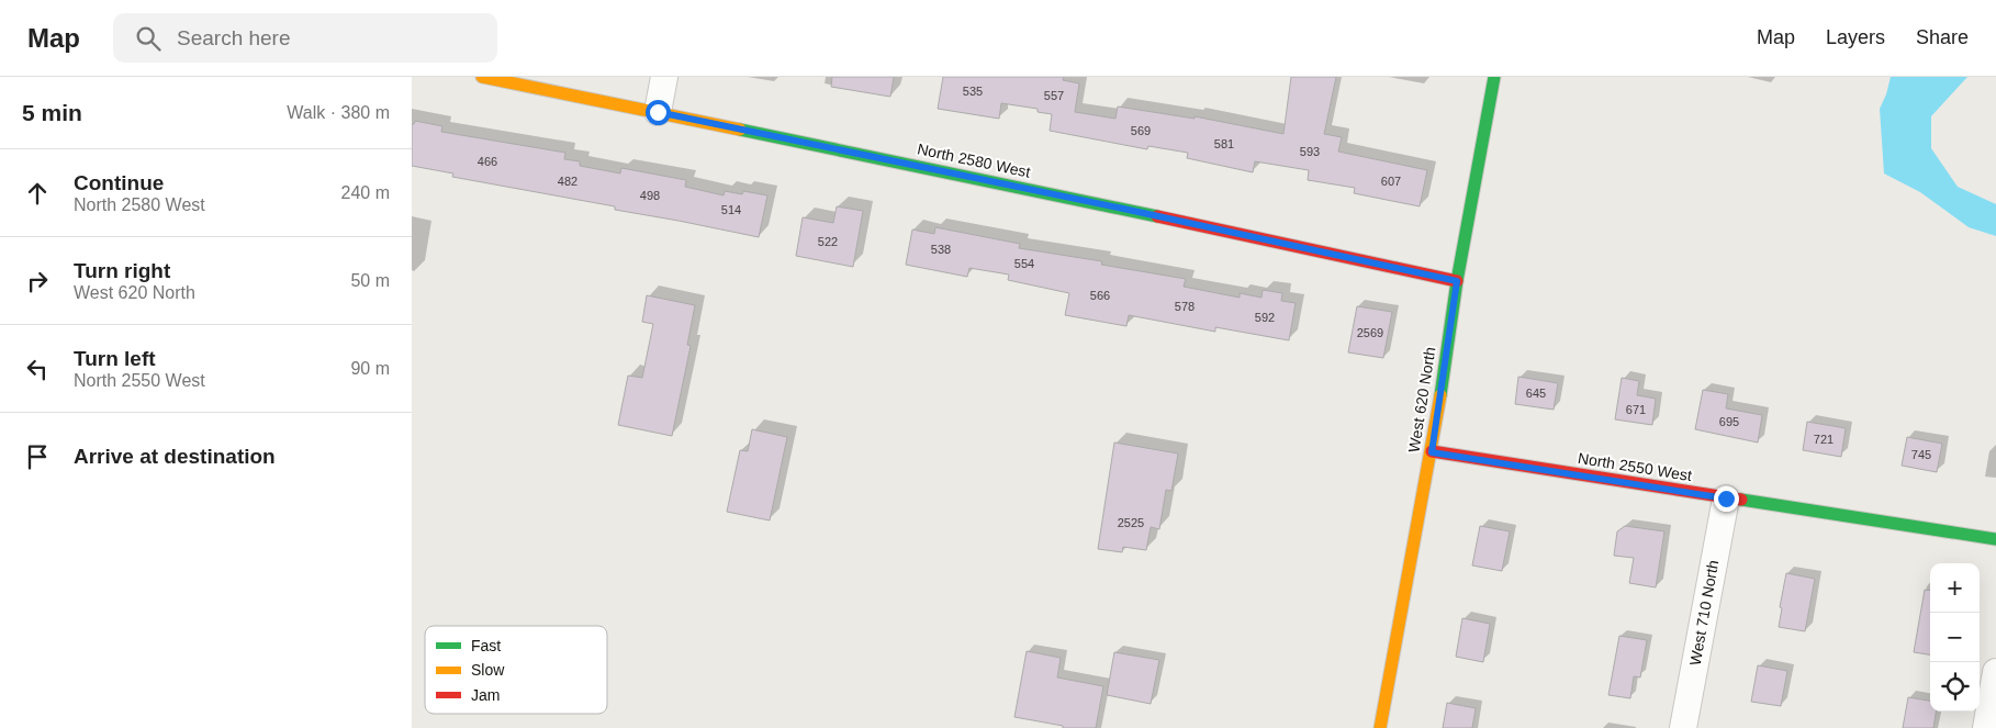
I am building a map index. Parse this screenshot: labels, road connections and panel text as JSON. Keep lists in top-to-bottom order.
{
  "streets": {
    "street": [
      "North 2580 West",
      "West 620 North",
      "North 2550 West",
      "West 710 North"
    ]
  },
  "crossings": [
    ["North 2580 West", "West 620 North"],
    ["West 620 North", "North 2550 West"],
    ["North 2550 West", "West 710 North"]
  ],
  "house_numbers": [
    "535",
    "557",
    "569",
    "581",
    "593",
    "466",
    "482",
    "607",
    "498",
    "514",
    "522",
    "538",
    "554",
    "566",
    "578",
    "592",
    "2569",
    "645",
    "671",
    "695",
    "721",
    "745",
    "2525"
  ],
  "legend": ["Fast", "Slow", "Jam"],
  "page": {
    "header": "Map",
    "search": "Search here",
    "nav": ["Map", "Layers", "Share"],
    "heading": ["5 min", "Walk · 380 m"],
    "list": [
      ["Continue", "North 2580 West", "240 m"],
      ["Turn right", "West 620 North", "50 m"],
      ["Turn left", "North 2550 West", "90 m"],
      "Arrive at destination"
    ],
    "map_buttons": ["+", "−"]
  }
}
